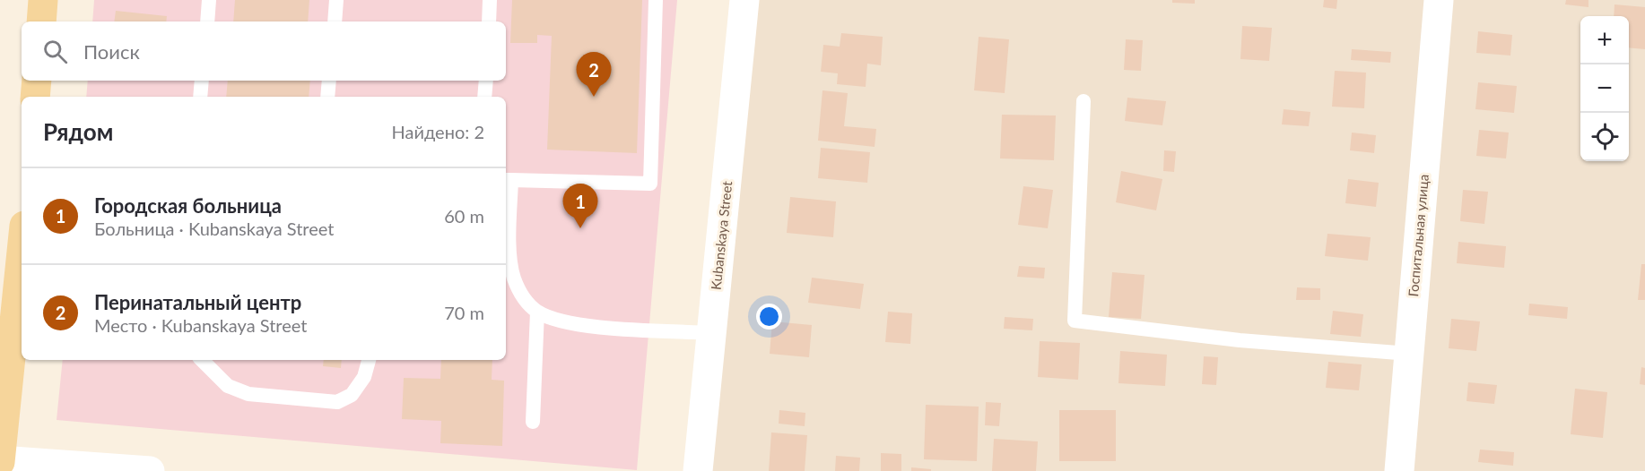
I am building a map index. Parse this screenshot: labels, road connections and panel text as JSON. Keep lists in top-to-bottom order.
{
  "streets": {
    "street": ["Kubanskaya Street", "Госпитальная улица"]
  },
  "page": {
    "map_buttons": ["+", "−"],
    "search": "Поиск",
    "pins": ["2", "1"],
    "heading": ["Рядом", "Найдено: 2"],
    "list": [
      {
        "mark": "1",
        "name": "Городская больница",
        "note": "Больница · Kubanskaya Street",
        "value": "60 m"
      },
      {
        "mark": "2",
        "name": "Перинатальный центр",
        "note": "Место · Kubanskaya Street",
        "value": "70 m"
      }
    ]
  }
}
